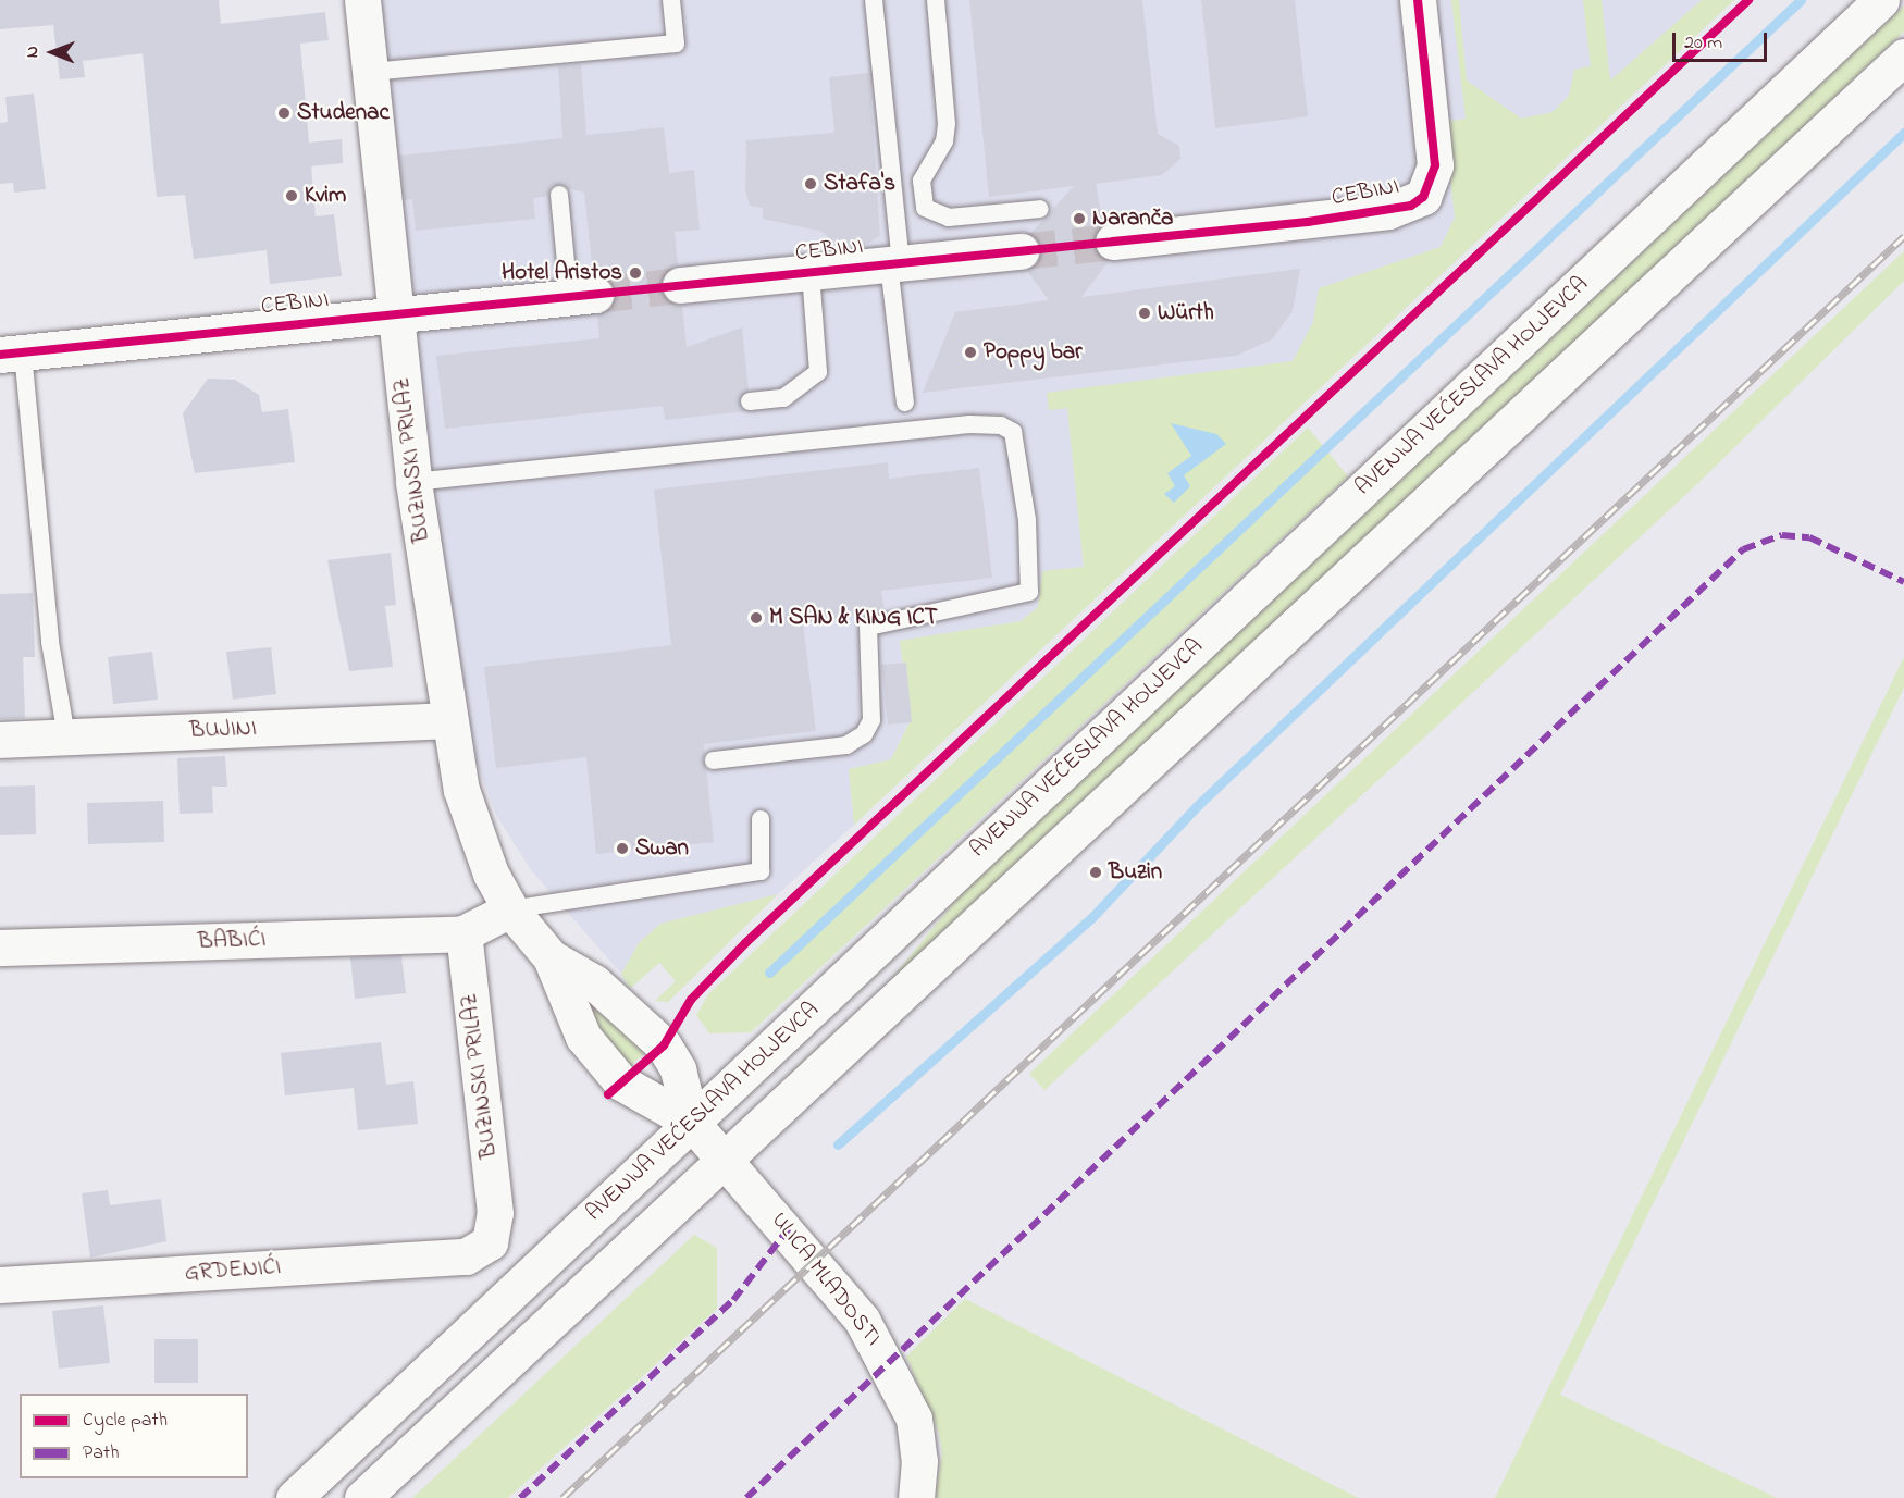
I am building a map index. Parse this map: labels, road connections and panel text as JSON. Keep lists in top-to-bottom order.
{
  "streets": {
    "street": [
      "CEBINI",
      "AVENIJA VEĆESLAVA HOLJEVCA",
      "BUZINSKI PRILAZ",
      "BUJINI",
      "BABIĆI",
      "GRDENIĆI",
      "ULICA MLADOSTI"
    ]
  },
  "crossings": [
    ["CEBINI", "BUZINSKI PRILAZ"],
    ["AVENIJA VEĆESLAVA HOLJEVCA", "BUZINSKI PRILAZ"],
    ["AVENIJA VEĆESLAVA HOLJEVCA", "ULICA MLADOSTI"],
    ["BUZINSKI PRILAZ", "BUJINI"],
    ["BUZINSKI PRILAZ", "BABIĆI"],
    ["BUZINSKI PRILAZ", "GRDENIĆI"],
    ["BUZINSKI PRILAZ", "ULICA MLADOSTI"]
  ],
  "places": [
    "Studenac",
    "Stafa's",
    "Kvim",
    "Naranča",
    "Hotel Aristos",
    "Würth",
    "Poppy bar",
    "M SAN & KING ICT",
    "Swan",
    "Buzin"
  ],
  "legend": ["Cycle path", "Path"],
  "scale_bar": "20 m",
  "north": "left"
}
